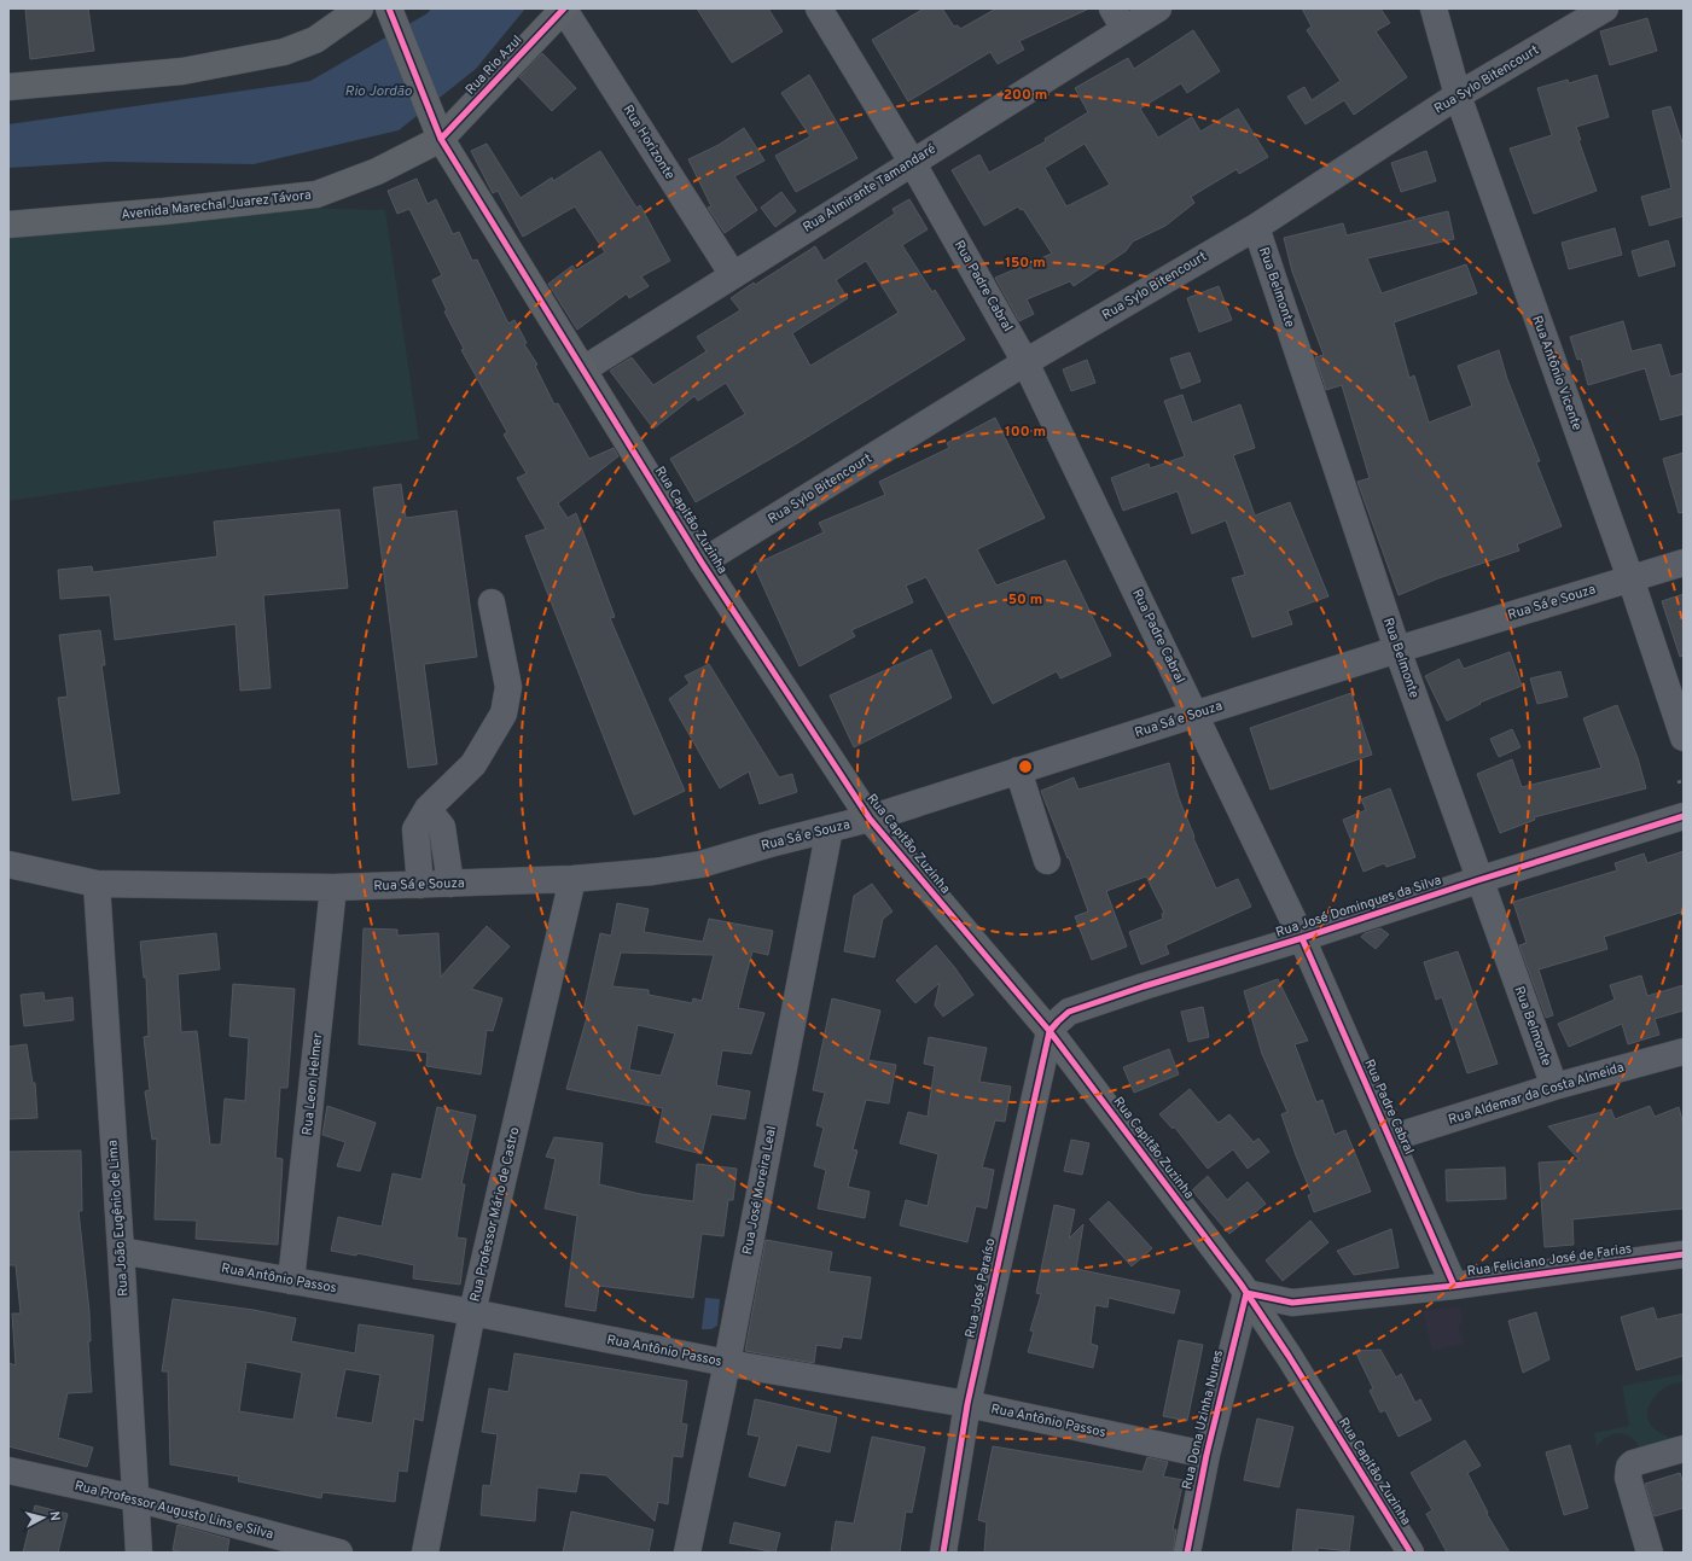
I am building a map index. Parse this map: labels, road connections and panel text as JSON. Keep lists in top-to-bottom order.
{
  "streets": {
    "main road": ["Rua Rio Azul", "Avenida Marechal Juarez Távora", "Rua Capitão Zuzinha"],
    "street": [
      "Rua Sylo Bitencourt",
      "Rua Horizonte",
      "Rua Almirante Tamandaré",
      "Rua Padre Cabral",
      "Rua Belmonte",
      "Rua Antônio Vicente",
      "Rua Sá e Souza",
      "Rua José Domingues da Silva",
      "Rua Leon Helmer",
      "Rua Aldemar da Costa Almeida",
      "Rua José Moreira Leal",
      "Rua Professor Mário de Castro",
      "Rua João Eugênio de Lima",
      "Rua Feliciano José de Farias",
      "Rua Antônio Passos",
      "Rua José Paraíso",
      "Rua Dona Uzinha Nunes",
      "Rua Professor Augusto Lins e Silva"
    ]
  },
  "crossings": [
    ["Rua Rio Azul", "Rua Horizonte"],
    ["Rua Rio Azul", "Avenida Marechal Juarez Távora"],
    ["Rua Rio Azul", "Rua Capitão Zuzinha"],
    ["Rua Sylo Bitencourt", "Rua Padre Cabral"],
    ["Rua Sylo Bitencourt", "Rua Belmonte"],
    ["Rua Sylo Bitencourt", "Rua Antônio Vicente"],
    ["Rua Sylo Bitencourt", "Rua Capitão Zuzinha"],
    ["Rua Horizonte", "Rua Almirante Tamandaré"],
    ["Rua Almirante Tamandaré", "Rua Padre Cabral"],
    ["Rua Almirante Tamandaré", "Rua Capitão Zuzinha"],
    ["Avenida Marechal Juarez Távora", "Rua Capitão Zuzinha"],
    ["Rua Padre Cabral", "Rua Sá e Souza"],
    ["Rua Padre Cabral", "Rua José Domingues da Silva"],
    ["Rua Padre Cabral", "Rua Aldemar da Costa Almeida"],
    ["Rua Padre Cabral", "Rua Feliciano José de Farias"],
    ["Rua Belmonte", "Rua Sá e Souza"],
    ["Rua Belmonte", "Rua José Domingues da Silva"],
    ["Rua Belmonte", "Rua Aldemar da Costa Almeida"],
    ["Rua Antônio Vicente", "Rua Sá e Souza"],
    ["Rua Capitão Zuzinha", "Rua Sá e Souza"],
    ["Rua Capitão Zuzinha", "Rua José Domingues da Silva"],
    ["Rua Capitão Zuzinha", "Rua Feliciano José de Farias"],
    ["Rua Capitão Zuzinha", "Rua José Paraíso"],
    ["Rua Capitão Zuzinha", "Rua Dona Uzinha Nunes"],
    ["Rua Sá e Souza", "Rua Leon Helmer"],
    ["Rua Sá e Souza", "Rua José Moreira Leal"],
    ["Rua Sá e Souza", "Rua Professor Mário de Castro"],
    ["Rua Sá e Souza", "Rua João Eugênio de Lima"],
    ["Rua José Domingues da Silva", "Rua José Paraíso"],
    ["Rua Leon Helmer", "Rua Antônio Passos"],
    ["Rua José Moreira Leal", "Rua Antônio Passos"],
    ["Rua Professor Mário de Castro", "Rua Antônio Passos"],
    ["Rua João Eugênio de Lima", "Rua Antônio Passos"],
    ["Rua João Eugênio de Lima", "Rua Professor Augusto Lins e Silva"],
    ["Rua Feliciano José de Farias", "Rua Dona Uzinha Nunes"],
    ["Rua Antônio Passos", "Rua José Paraíso"],
    ["Rua Antônio Passos", "Rua Dona Uzinha Nunes"]
  ],
  "water": ["Rio Jordão"],
  "north": "right",
  "rings": [
    "200 m",
    "150 m",
    "100 m",
    "50 m"
  ]
}
